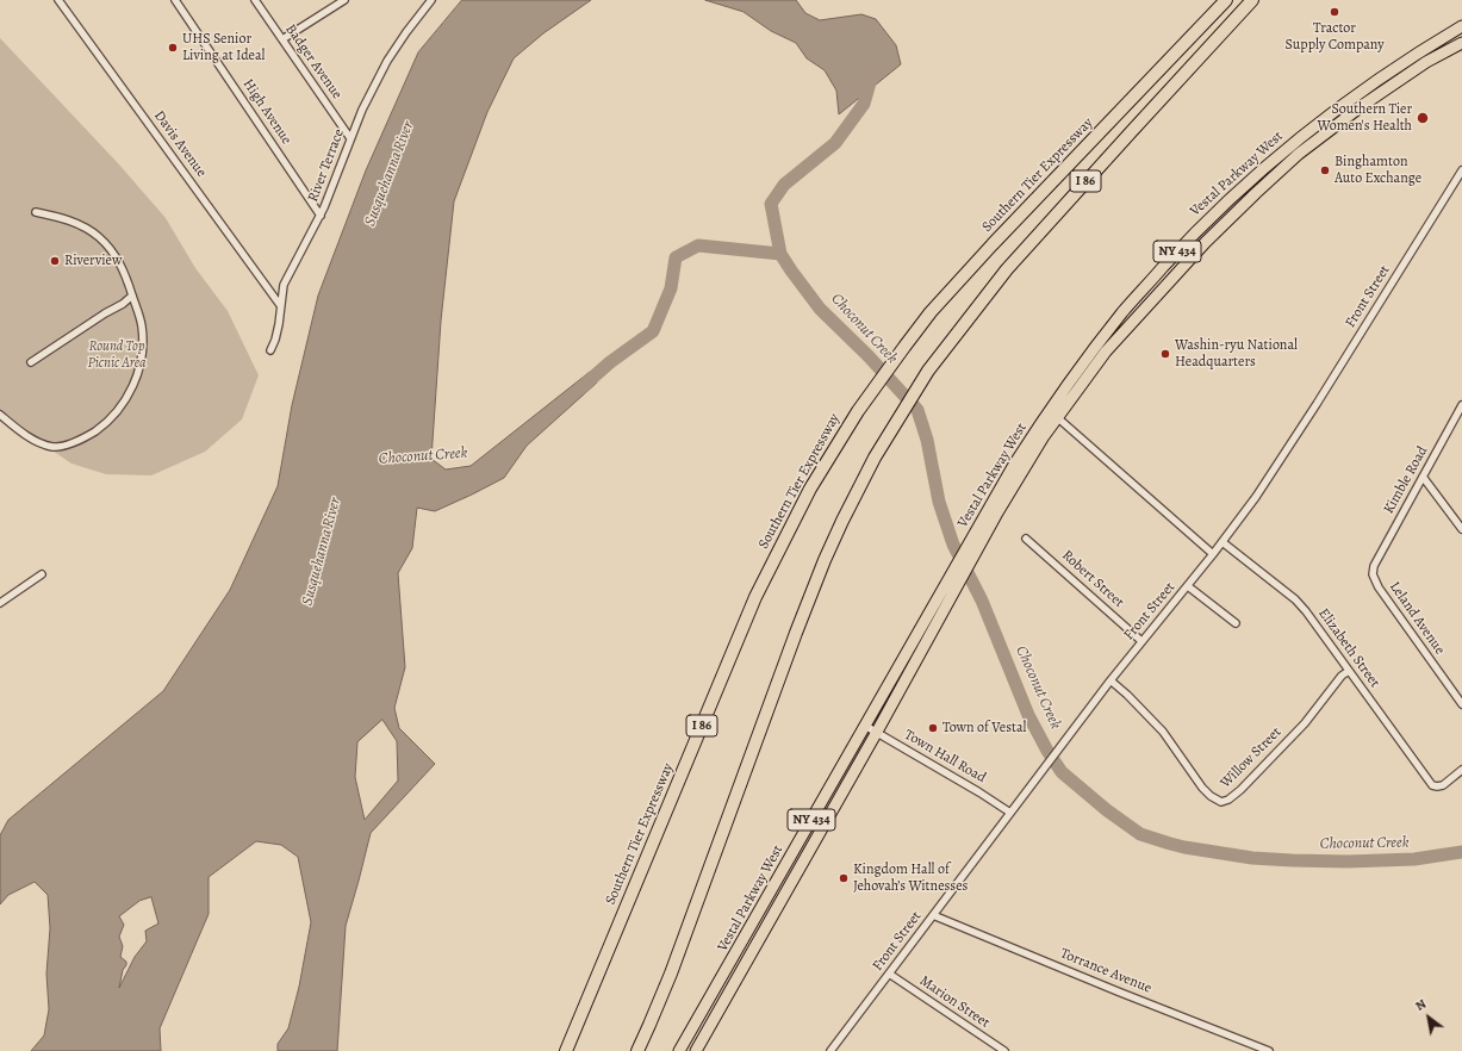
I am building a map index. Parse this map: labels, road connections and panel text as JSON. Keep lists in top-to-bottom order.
{
  "streets": {
    "highway": ["Southern Tier Expressway", "I 86"],
    "main road": ["Vestal Parkway West", "NY 434"],
    "street": [
      "Badger Avenue",
      "High Avenue",
      "Davis Avenue",
      "River Terrace",
      "Front Street",
      "Kimble Road",
      "Robert Street",
      "Leland Avenue",
      "Elizabeth Street",
      "Town Hall Road",
      "Willow Street",
      "Torrance Avenue",
      "Marion Street"
    ]
  },
  "crossings": [
    ["Badger Avenue", "River Terrace"],
    ["High Avenue", "River Terrace"],
    ["Davis Avenue", "River Terrace"],
    ["Vestal Parkway West", "Town Hall Road"],
    ["Front Street", "Robert Street"],
    ["Front Street", "Elizabeth Street"],
    ["Front Street", "Town Hall Road"],
    ["Front Street", "Willow Street"],
    ["Front Street", "Torrance Avenue"],
    ["Front Street", "Marion Street"],
    ["Kimble Road", "Leland Avenue"],
    ["Elizabeth Street", "Willow Street"]
  ],
  "water": ["Susquehanna River", "Choconut Creek"],
  "parks": ["Round Top Picnic Area"],
  "places": [
    "Tractor Supply Company",
    "UHS Senior Living at Ideal",
    "Southern Tier Women's Health",
    "Binghamton Auto Exchange",
    "Riverview",
    "Washin-ryu National Headquarters",
    "Town of Vestal",
    "Kingdom Hall of Jehovah’s Witnesses"
  ],
  "north": "top left"
}
